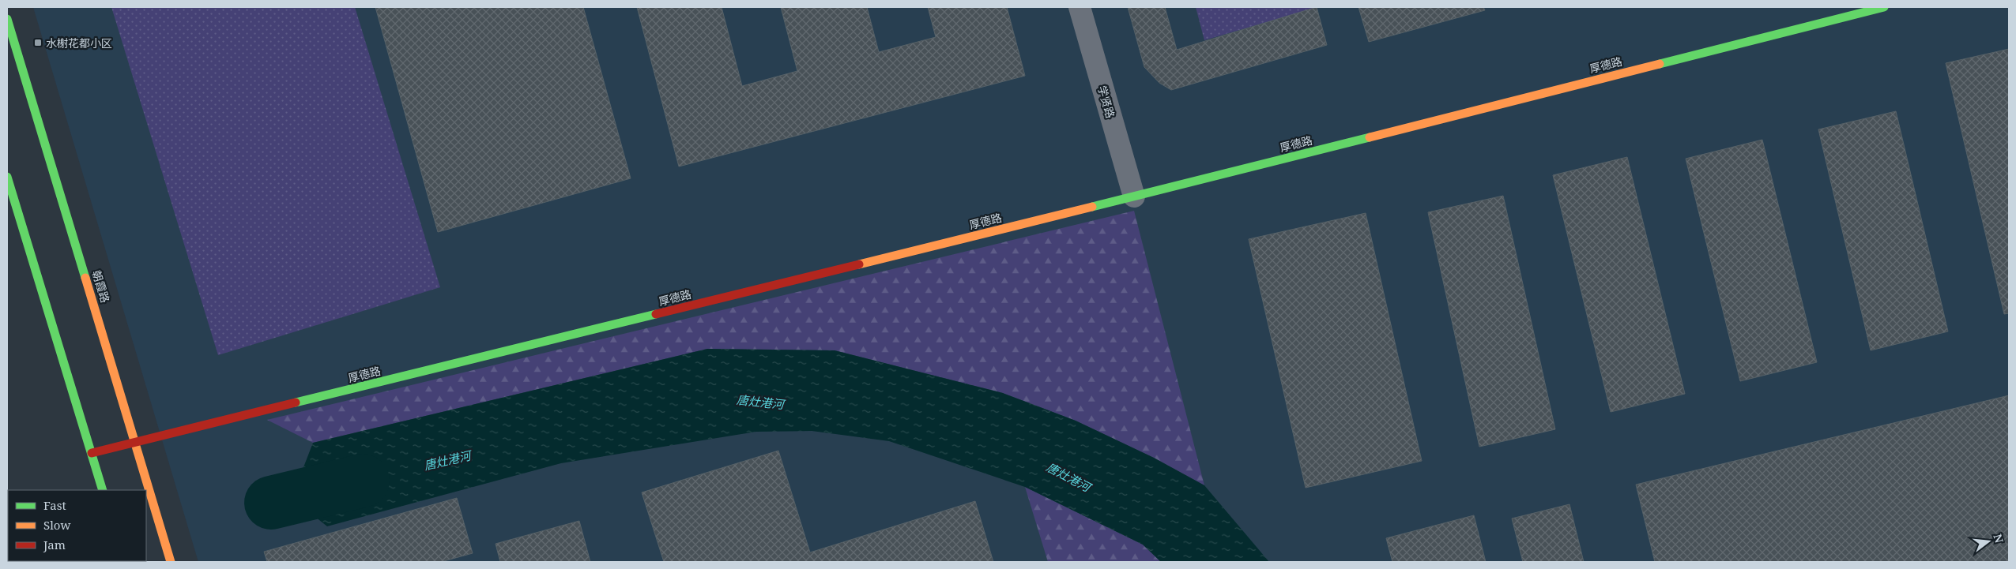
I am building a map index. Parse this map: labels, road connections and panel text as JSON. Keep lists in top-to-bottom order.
{
  "streets": {
    "street": ["厚德路", "学贤路", "朝霞路"]
  },
  "crossings": [
    ["厚德路", "学贤路"],
    ["厚德路", "朝霞路"]
  ],
  "water": ["唐灶港河"],
  "places": {
    "transit": ["水榭花都小区"]
  },
  "legend": ["Fast", "Slow", "Jam"],
  "north": "right"
}
